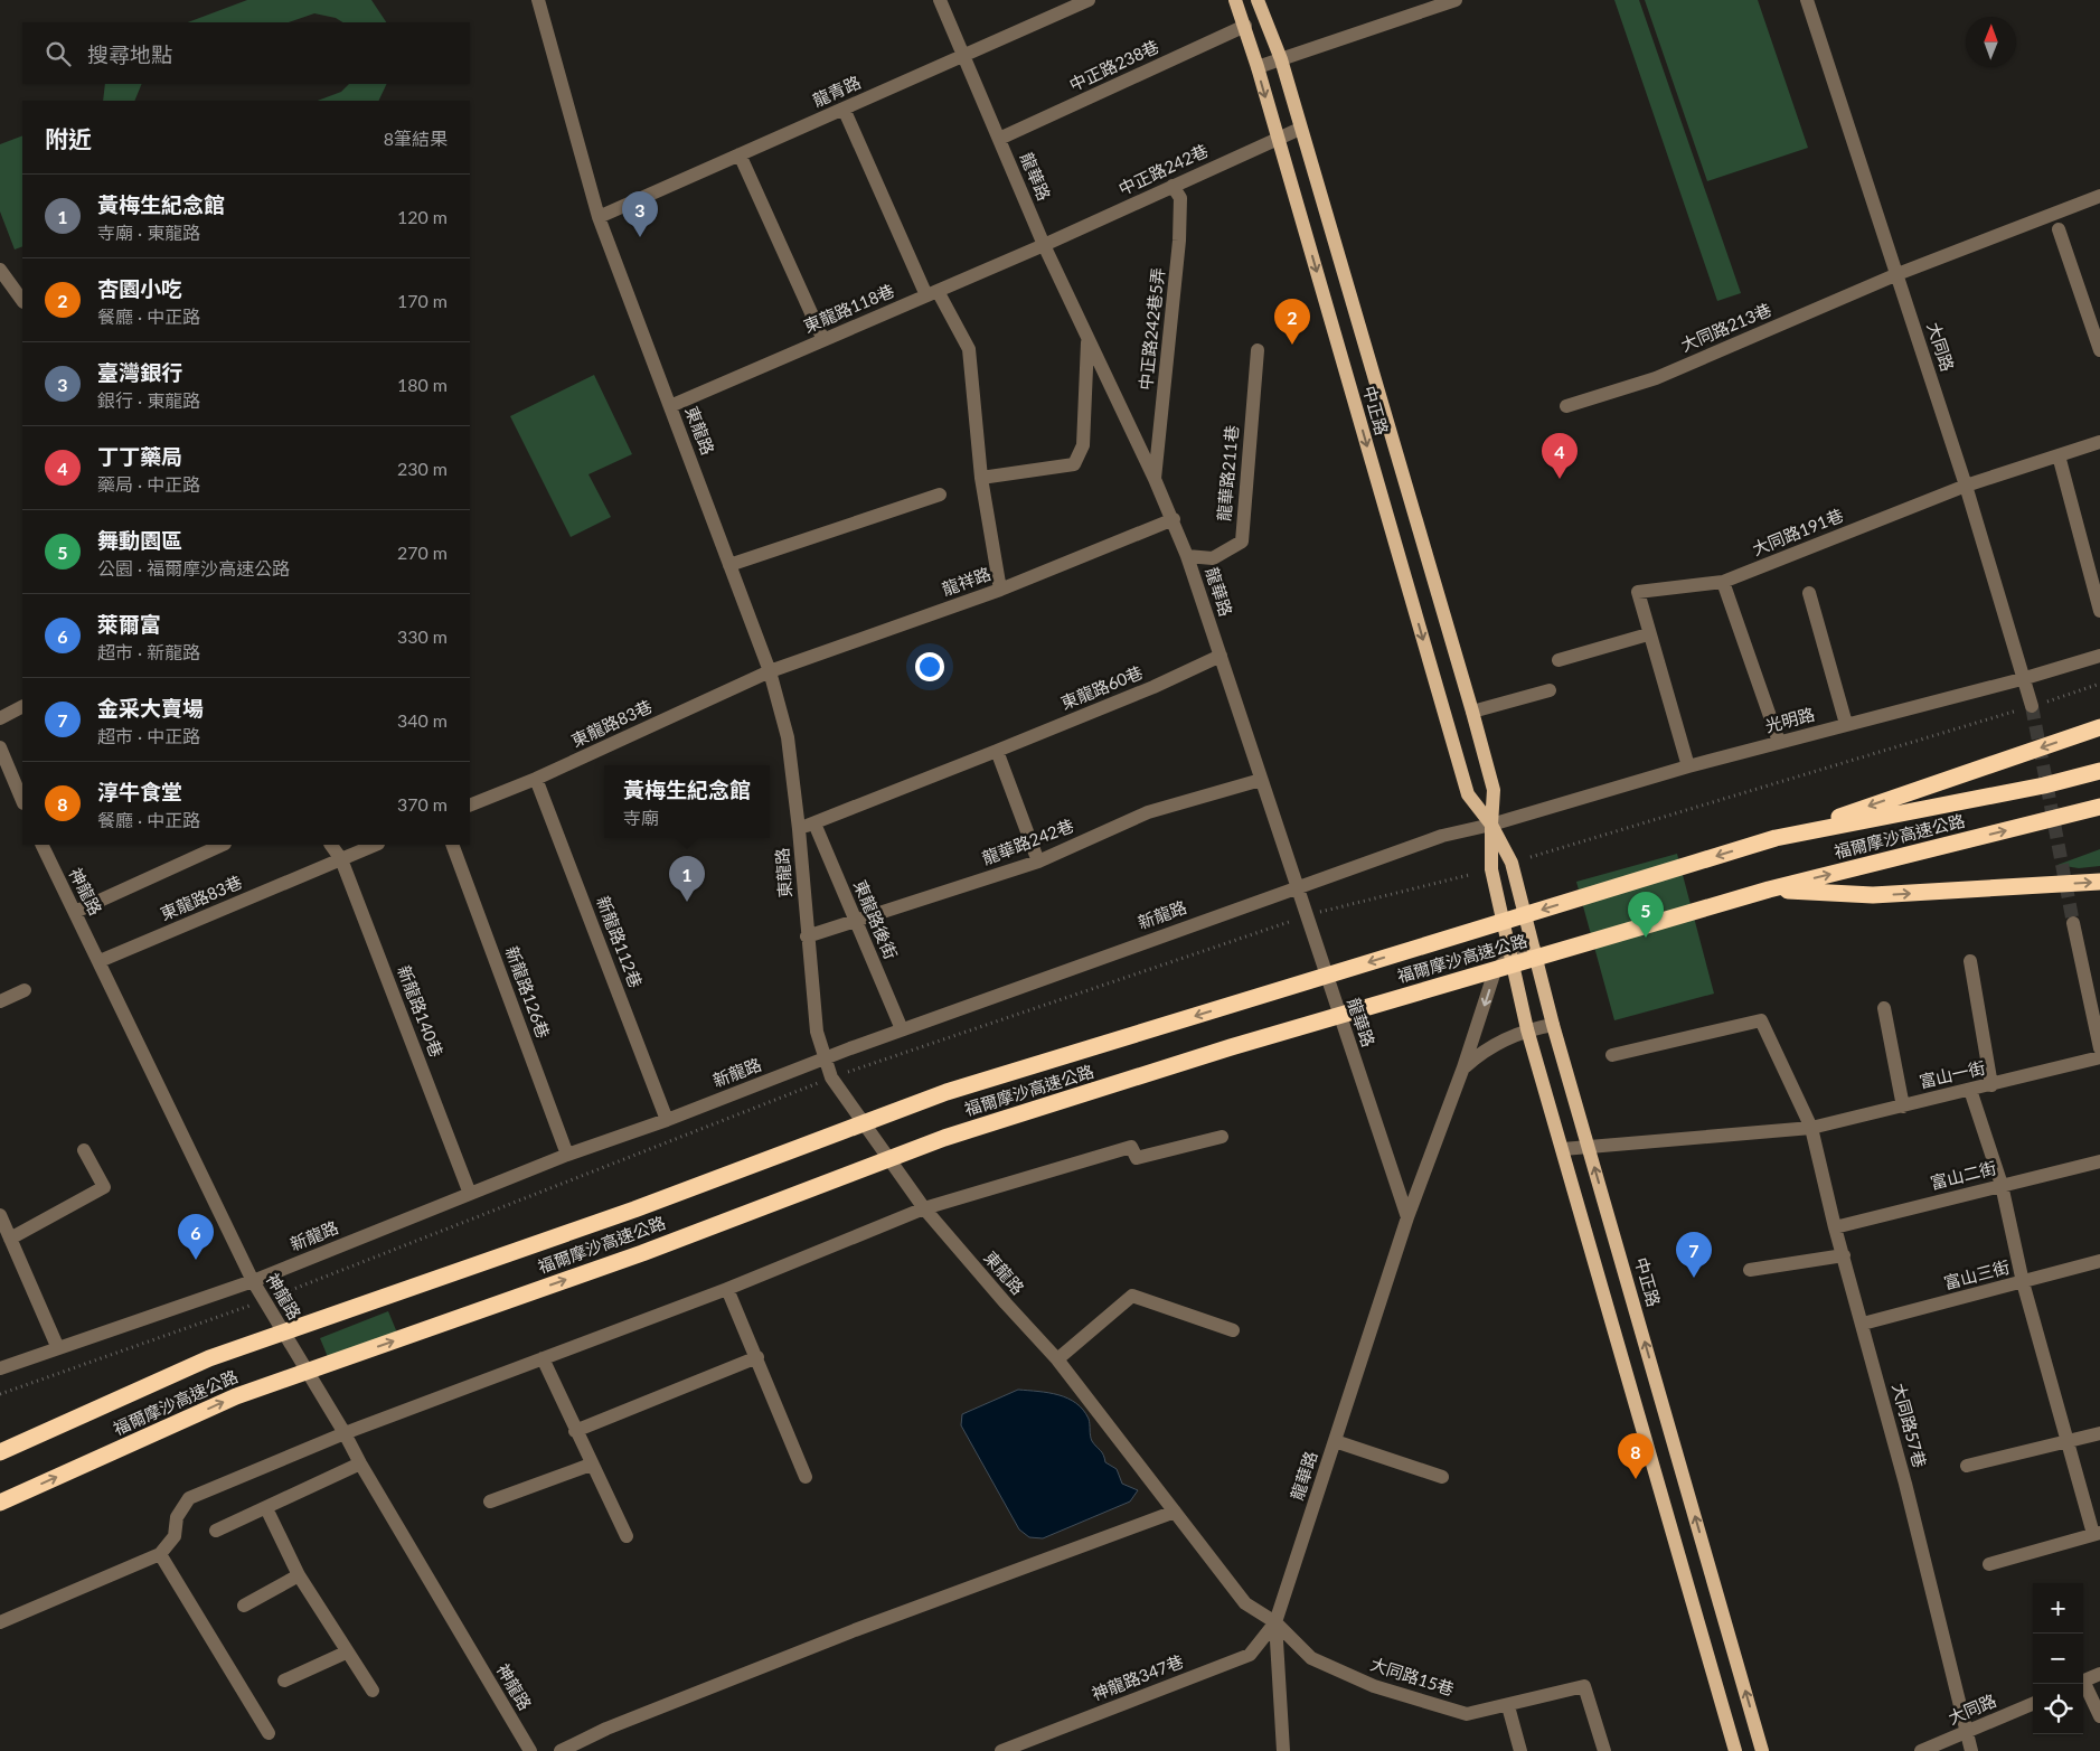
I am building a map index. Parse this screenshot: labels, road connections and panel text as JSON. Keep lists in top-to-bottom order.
{
  "streets": {
    "highway": ["福爾摩沙高速公路"],
    "main road": ["中正路"],
    "street": [
      "中正路238巷",
      "龍青路",
      "中正路242巷",
      "龍華路",
      "東龍路118巷",
      "大同路213巷",
      "中正路242巷5弄",
      "大同路",
      "東龍路",
      "龍華路211巷",
      "大同路191巷",
      "龍祥路",
      "東龍路60巷",
      "光明路",
      "東龍路83巷",
      "龍華路242巷",
      "神龍路",
      "新龍路",
      "東龍路後街",
      "新龍路112巷",
      "新龍路126巷",
      "新龍路140巷",
      "富山一街",
      "富山二街",
      "富山三街",
      "大同路57巷",
      "大同路15巷",
      "神龍路347巷"
    ]
  },
  "crossings": [
    ["中正路238巷", "龍華路"],
    ["中正路238巷", "中正路"],
    ["龍青路", "龍華路"],
    ["龍青路", "東龍路"],
    ["中正路242巷", "龍華路"],
    ["中正路242巷", "東龍路118巷"],
    ["中正路242巷", "中正路242巷5弄"],
    ["中正路242巷", "中正路"],
    ["龍華路", "東龍路118巷"],
    ["龍華路", "中正路242巷5弄"],
    ["龍華路", "中正路"],
    ["龍華路", "東龍路"],
    ["龍華路", "龍華路211巷"],
    ["龍華路", "龍祥路"],
    ["龍華路", "東龍路60巷"],
    ["龍華路", "龍華路242巷"],
    ["龍華路", "新龍路"],
    ["龍華路", "大同路15巷"],
    ["龍華路", "神龍路347巷"],
    ["東龍路118巷", "東龍路"],
    ["大同路213巷", "大同路"],
    ["大同路", "大同路191巷"],
    ["大同路", "光明路"],
    ["大同路", "大同路57巷"],
    ["中正路", "光明路"],
    ["中正路", "新龍路"],
    ["中正路", "富山一街"],
    ["東龍路", "龍祥路"],
    ["東龍路", "東龍路60巷"],
    ["東龍路", "東龍路83巷"],
    ["東龍路", "龍華路242巷"],
    ["東龍路", "新龍路"],
    ["東龍路", "大同路15巷"],
    ["東龍路", "神龍路347巷"],
    ["龍祥路", "東龍路83巷"],
    ["東龍路60巷", "東龍路後街"],
    ["光明路", "新龍路"],
    ["東龍路83巷", "神龍路"],
    ["東龍路83巷", "新龍路112巷"],
    ["東龍路83巷", "新龍路140巷"],
    ["龍華路242巷", "東龍路後街"],
    ["神龍路", "新龍路"],
    ["新龍路", "東龍路後街"],
    ["新龍路", "新龍路112巷"],
    ["新龍路", "新龍路126巷"],
    ["新龍路", "新龍路140巷"],
    ["富山一街", "大同路57巷"],
    ["富山二街", "大同路57巷"],
    ["富山三街", "大同路57巷"],
    ["大同路15巷", "神龍路347巷"]
  ],
  "north": "top",
  "page": {
    "search": "搜尋地點",
    "heading": ["附近", "8筆結果"],
    "list": [
      {
        "mark": "1",
        "name": "黃梅生紀念館",
        "note": "寺廟 · 東龍路",
        "value": "120 m"
      },
      {
        "mark": "2",
        "name": "杏園小吃",
        "note": "餐廳 · 中正路",
        "value": "170 m"
      },
      {
        "mark": "3",
        "name": "臺灣銀行",
        "note": "銀行 · 東龍路",
        "value": "180 m"
      },
      {
        "mark": "4",
        "name": "丁丁藥局",
        "note": "藥局 · 中正路",
        "value": "230 m"
      },
      {
        "mark": "5",
        "name": "舞動園區",
        "note": "公園 · 福爾摩沙高速公路",
        "value": "270 m"
      },
      {
        "mark": "6",
        "name": "萊爾富",
        "note": "超市 · 新龍路",
        "value": "330 m"
      },
      {
        "mark": "7",
        "name": "金采大賣場",
        "note": "超市 · 中正路",
        "value": "340 m"
      },
      {
        "mark": "8",
        "name": "淳牛食堂",
        "note": "餐廳 · 中正路",
        "value": "370 m"
      }
    ],
    "pins": [
      "3",
      "2",
      "4",
      "1",
      "5",
      "6",
      "7",
      "8"
    ],
    "popup": ["黃梅生紀念館", "寺廟"],
    "map_buttons": ["+", "−"]
  }
}
